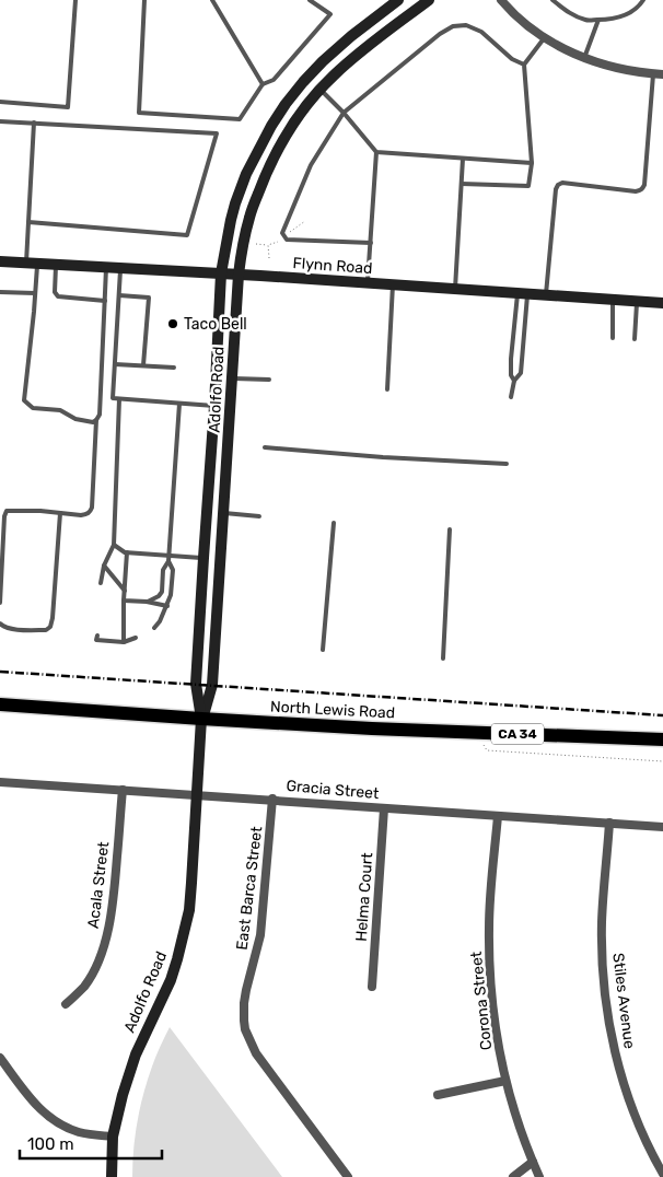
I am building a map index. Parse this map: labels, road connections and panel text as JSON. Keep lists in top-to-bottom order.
{
  "streets": {
    "main road": [
      "Flynn Road",
      "Adolfo Road",
      "North Lewis Road",
      "CA 34"
    ],
    "street": [
      "Gracia Street",
      "Acala Street",
      "East Barca Street",
      "Helma Court",
      "Corona Street",
      "Stiles Avenue"
    ]
  },
  "crossings": [
    ["Flynn Road", "Adolfo Road"],
    ["Adolfo Road", "North Lewis Road"],
    ["Adolfo Road", "Gracia Street"],
    ["Gracia Street", "Acala Street"],
    ["Gracia Street", "East Barca Street"],
    ["Gracia Street", "Helma Court"],
    ["Gracia Street", "Corona Street"],
    ["Gracia Street", "Stiles Avenue"]
  ],
  "places": ["Taco Bell"],
  "scale_bar": "100 m"
}
